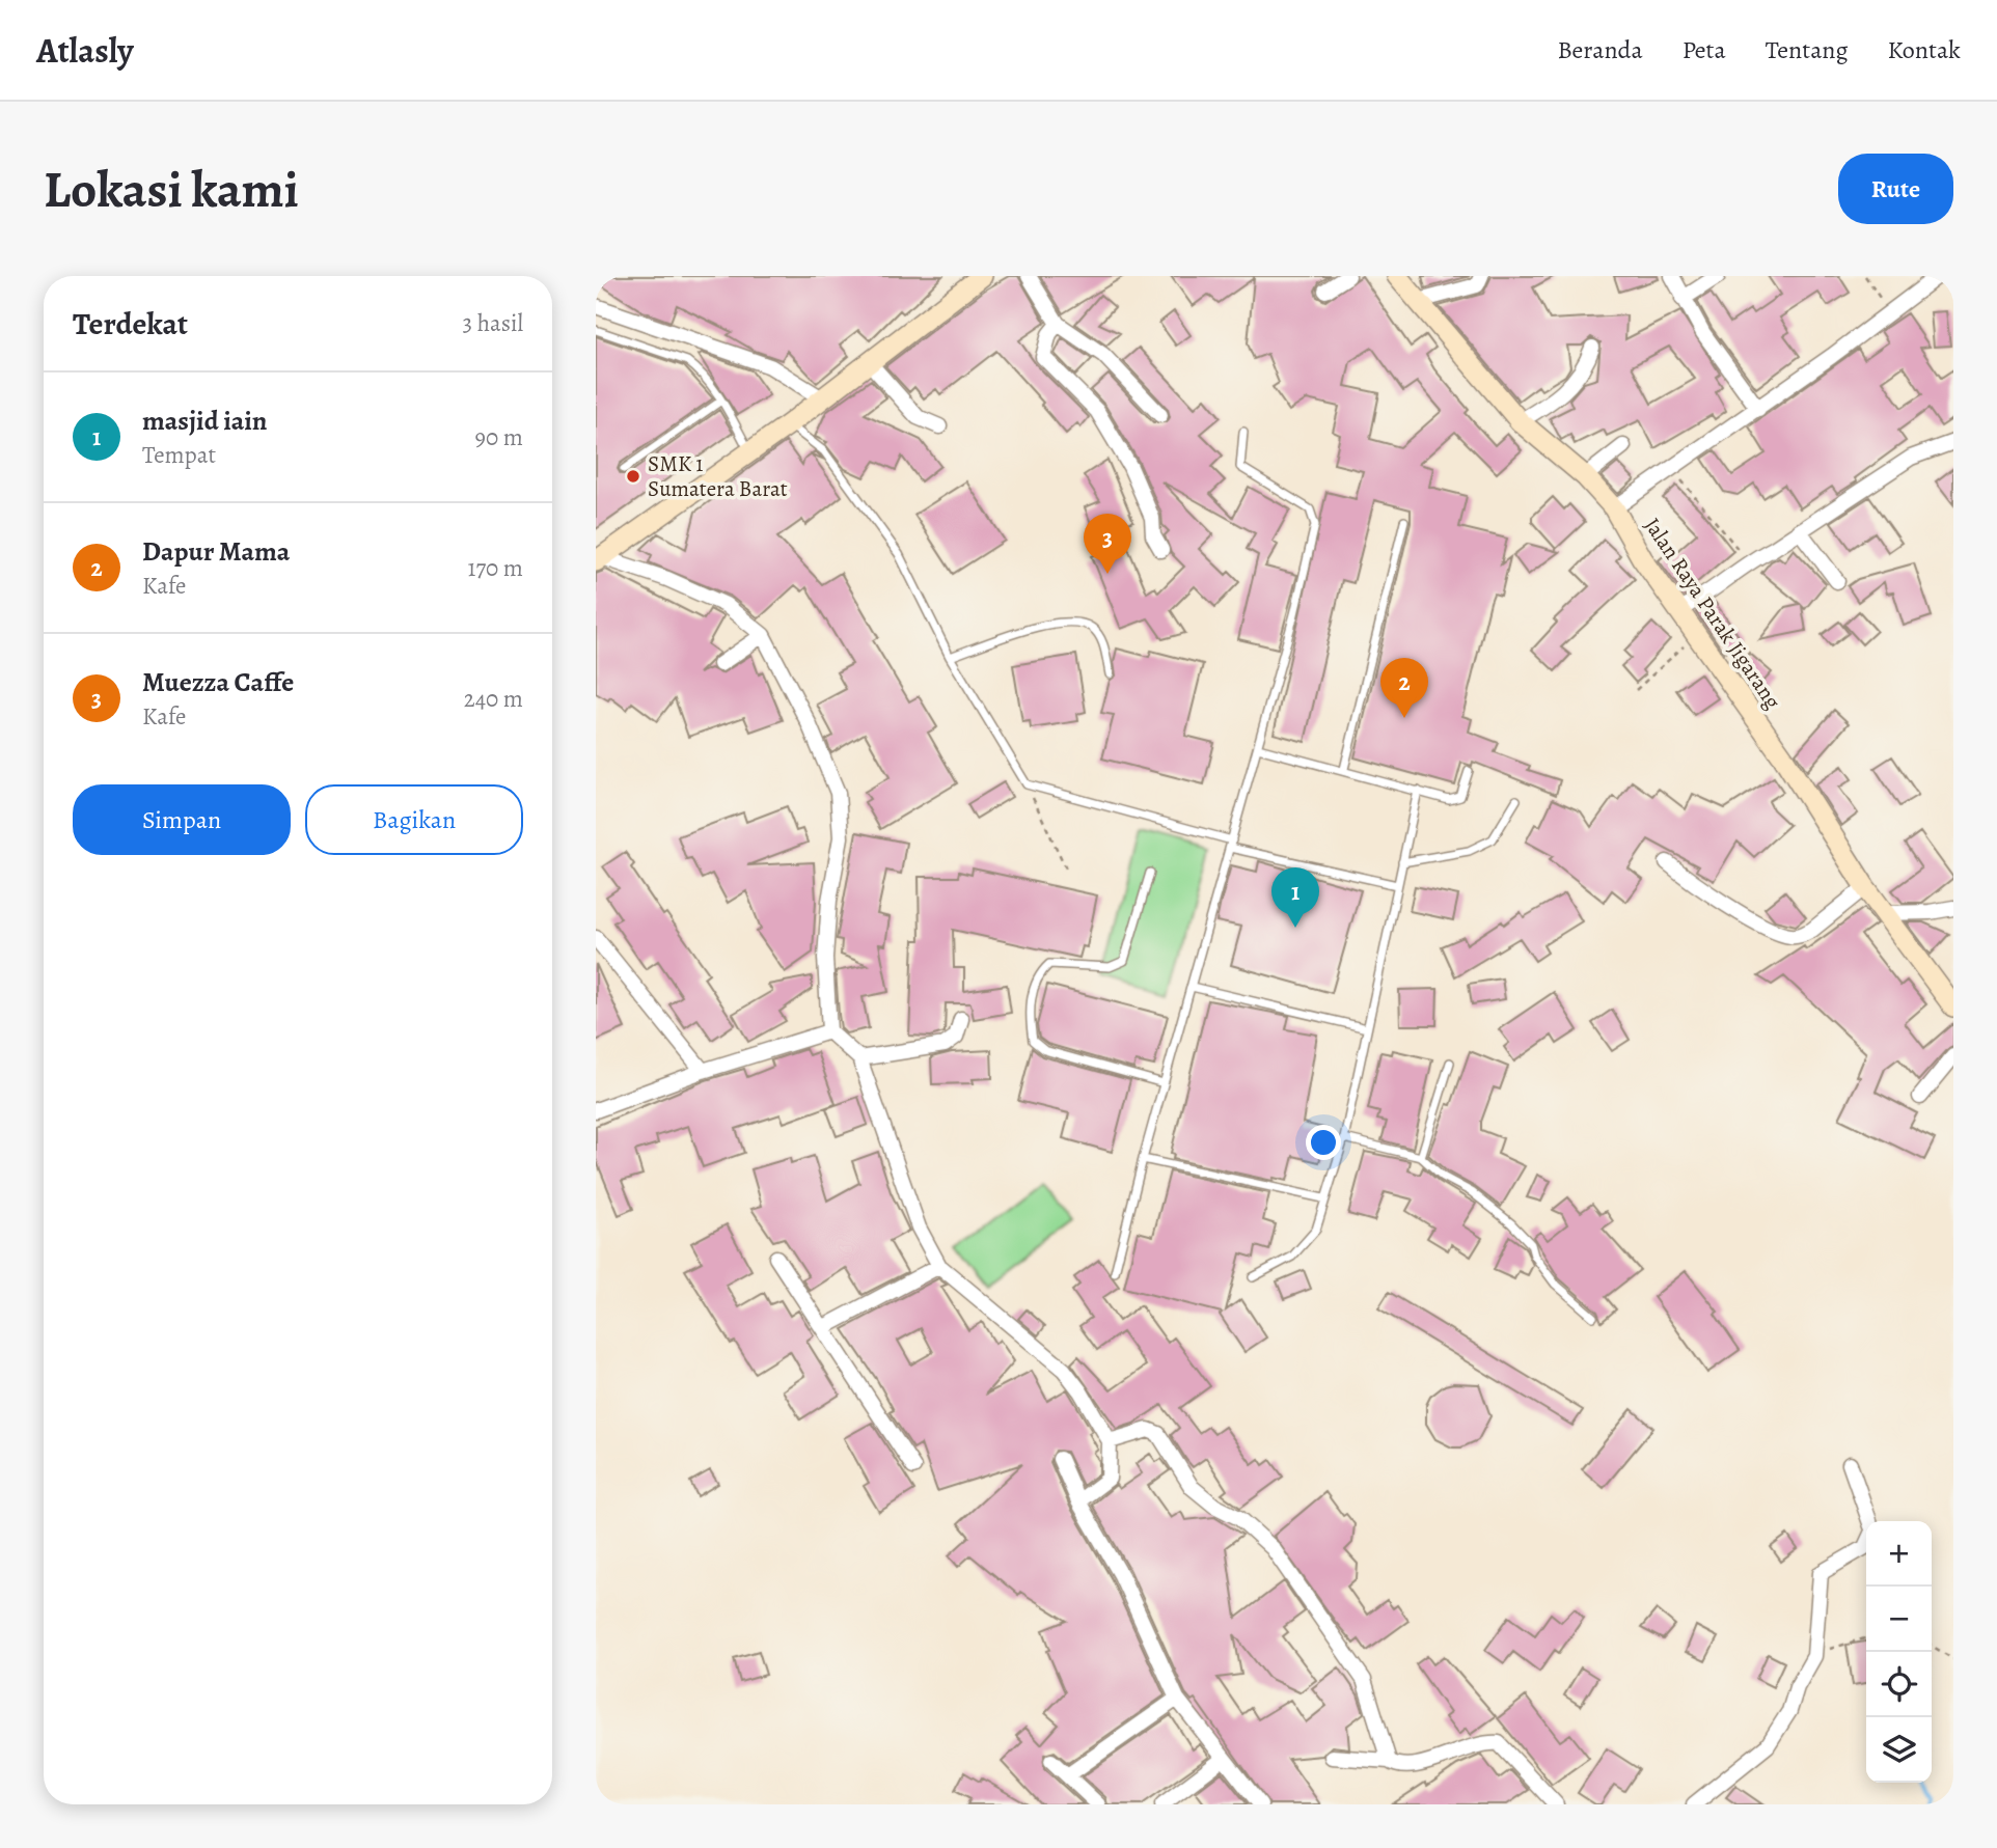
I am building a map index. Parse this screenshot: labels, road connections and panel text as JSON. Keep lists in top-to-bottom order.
{
  "streets": {
    "street": ["Jalan Raya Parak Jigarang"]
  },
  "places": ["SMK 1 Sumatera Barat"],
  "page": {
    "header": "Atlasly",
    "nav": [
      "Beranda",
      "Peta",
      "Tentang",
      "Kontak"
    ],
    "buttons": [
      "Rute",
      ["Simpan", "Bagikan"]
    ],
    "title": "Lokasi kami",
    "heading": ["Terdekat", "3 hasil"],
    "list": [
      {
        "mark": "1",
        "name": "masjid iain",
        "note": "Tempat",
        "value": "90 m"
      },
      {
        "mark": "2",
        "name": "Dapur Mama",
        "note": "Kafe",
        "value": "170 m"
      },
      {
        "mark": "3",
        "name": "Muezza Caffe",
        "note": "Kafe",
        "value": "240 m"
      }
    ],
    "pins": ["3", "2", "1"],
    "map_buttons": ["+", "−"]
  }
}
